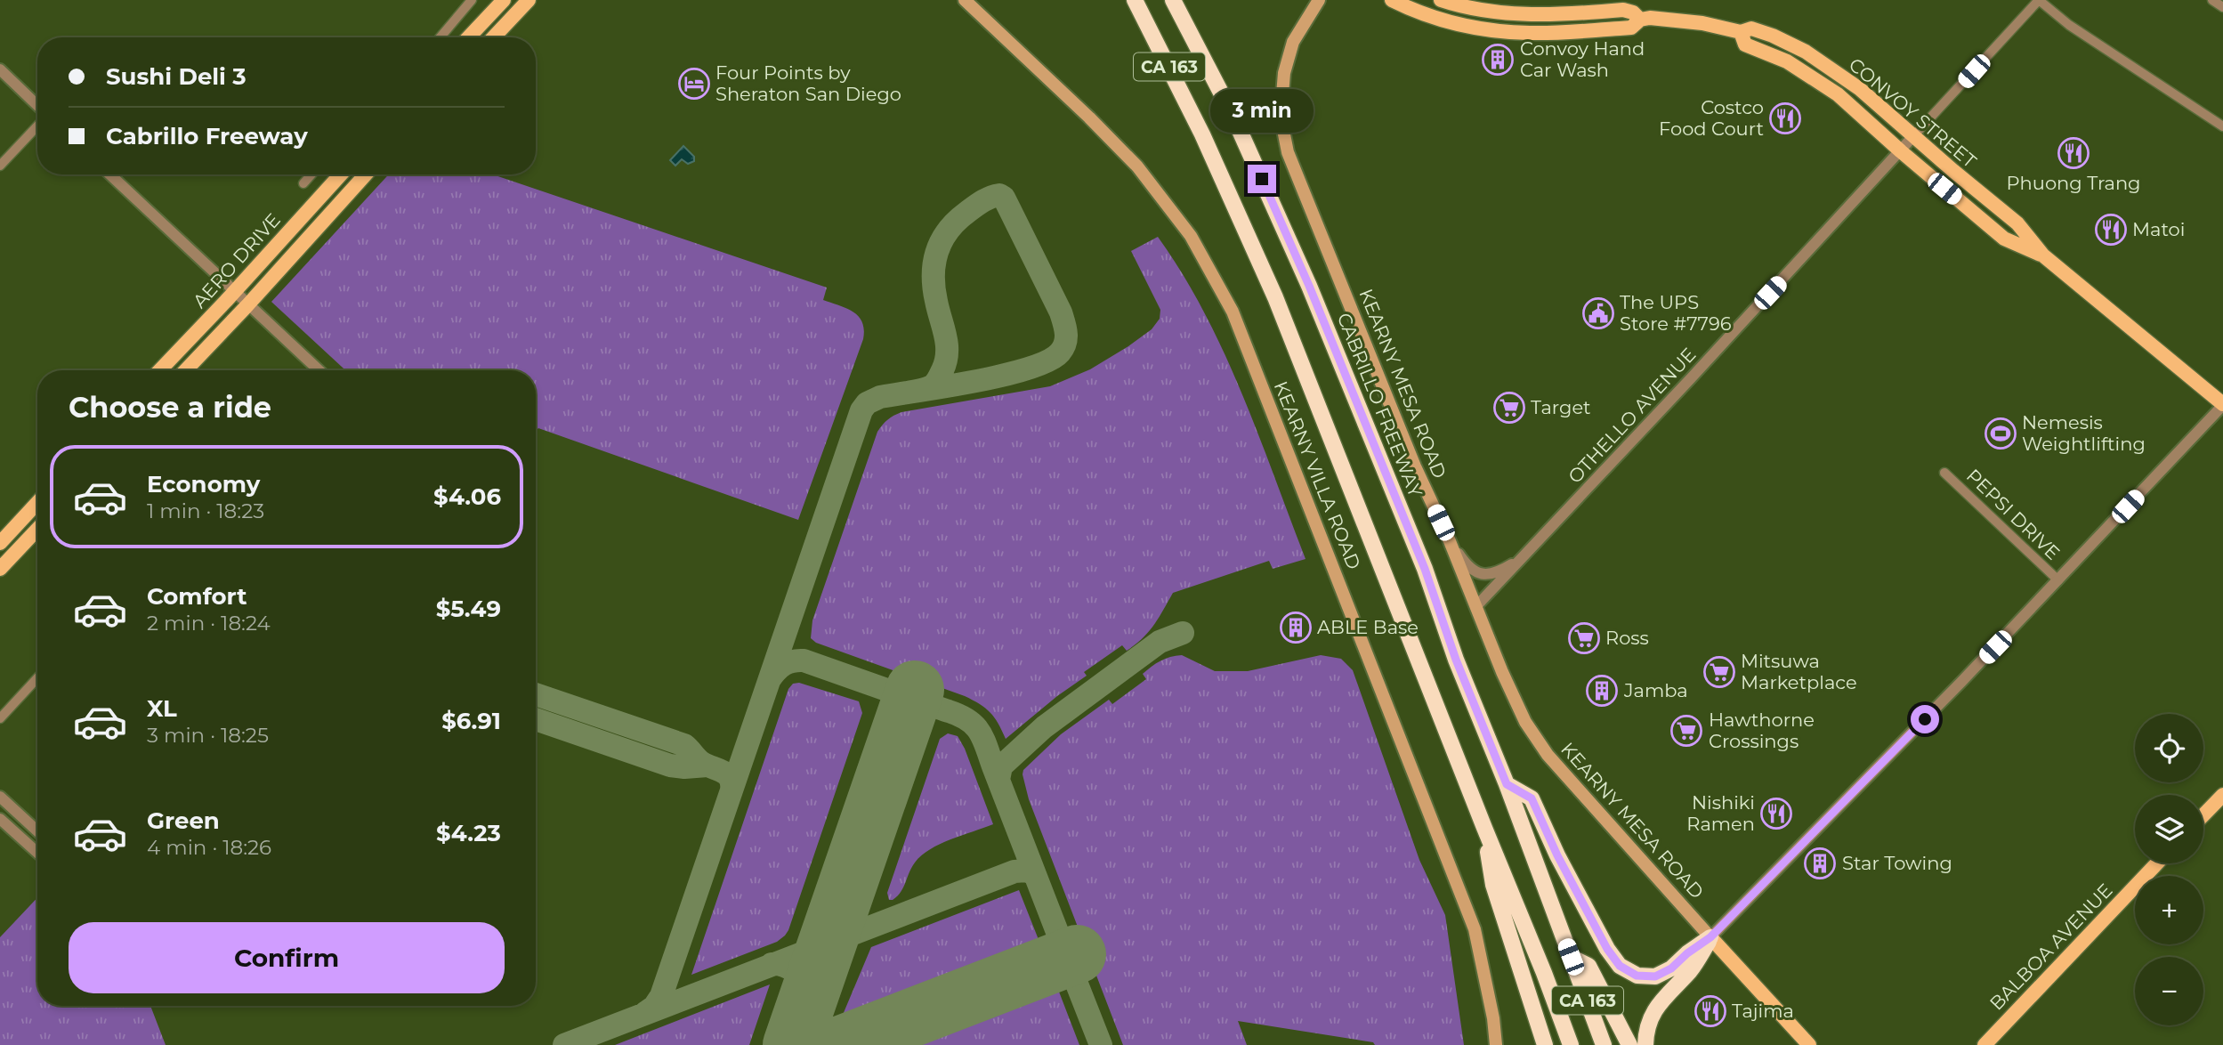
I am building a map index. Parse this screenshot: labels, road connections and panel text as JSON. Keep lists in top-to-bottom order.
{
  "streets": {
    "highway": ["CA 163", "CABRILLO FREEWAY"],
    "main road": [
      "CONVOY STREET",
      "AERO DRIVE",
      "KEARNY MESA ROAD",
      "KEARNY VILLA ROAD",
      "BALBOA AVENUE"
    ],
    "street": ["OTHELLO AVENUE", "PEPSI DRIVE"]
  },
  "crossings": [
    ["CONVOY STREET", "OTHELLO AVENUE"],
    ["KEARNY MESA ROAD", "OTHELLO AVENUE"]
  ],
  "places": {
    "building": [
      "Convoy Hand Car Wash",
      "ABLE Base",
      "Jamba",
      "Star Towing"
    ],
    "hotel": ["Four Points by Sheraton San Diego"],
    "restaurant": [
      "Costco Food Court",
      "Phuong Trang",
      "Matoi",
      "Nishiki Ramen",
      "Tajima"
    ],
    "public building": ["The UPS Store #7796"],
    "supermarket": [
      "Target",
      "Ross",
      "Mitsuwa Marketplace",
      "Hawthorne Crossings"
    ],
    "sports": ["Nemesis Weightlifting"]
  },
  "page": {
    "banner": ["Sushi Deli 3", "Cabrillo Freeway"],
    "bubble": "3 min",
    "heading": "Choose a ride",
    "list": [
      {
        "name": "Economy",
        "note": "1 min · 18:23",
        "value": "$4.06"
      },
      {
        "name": "Comfort",
        "note": "2 min · 18:24",
        "value": "$5.49"
      },
      {
        "name": "XL",
        "note": "3 min · 18:25",
        "value": "$6.91"
      },
      {
        "name": "Green",
        "note": "4 min · 18:26",
        "value": "$4.23"
      }
    ],
    "map_buttons": ["+", "−"],
    "buttons": "Confirm"
  }
}
